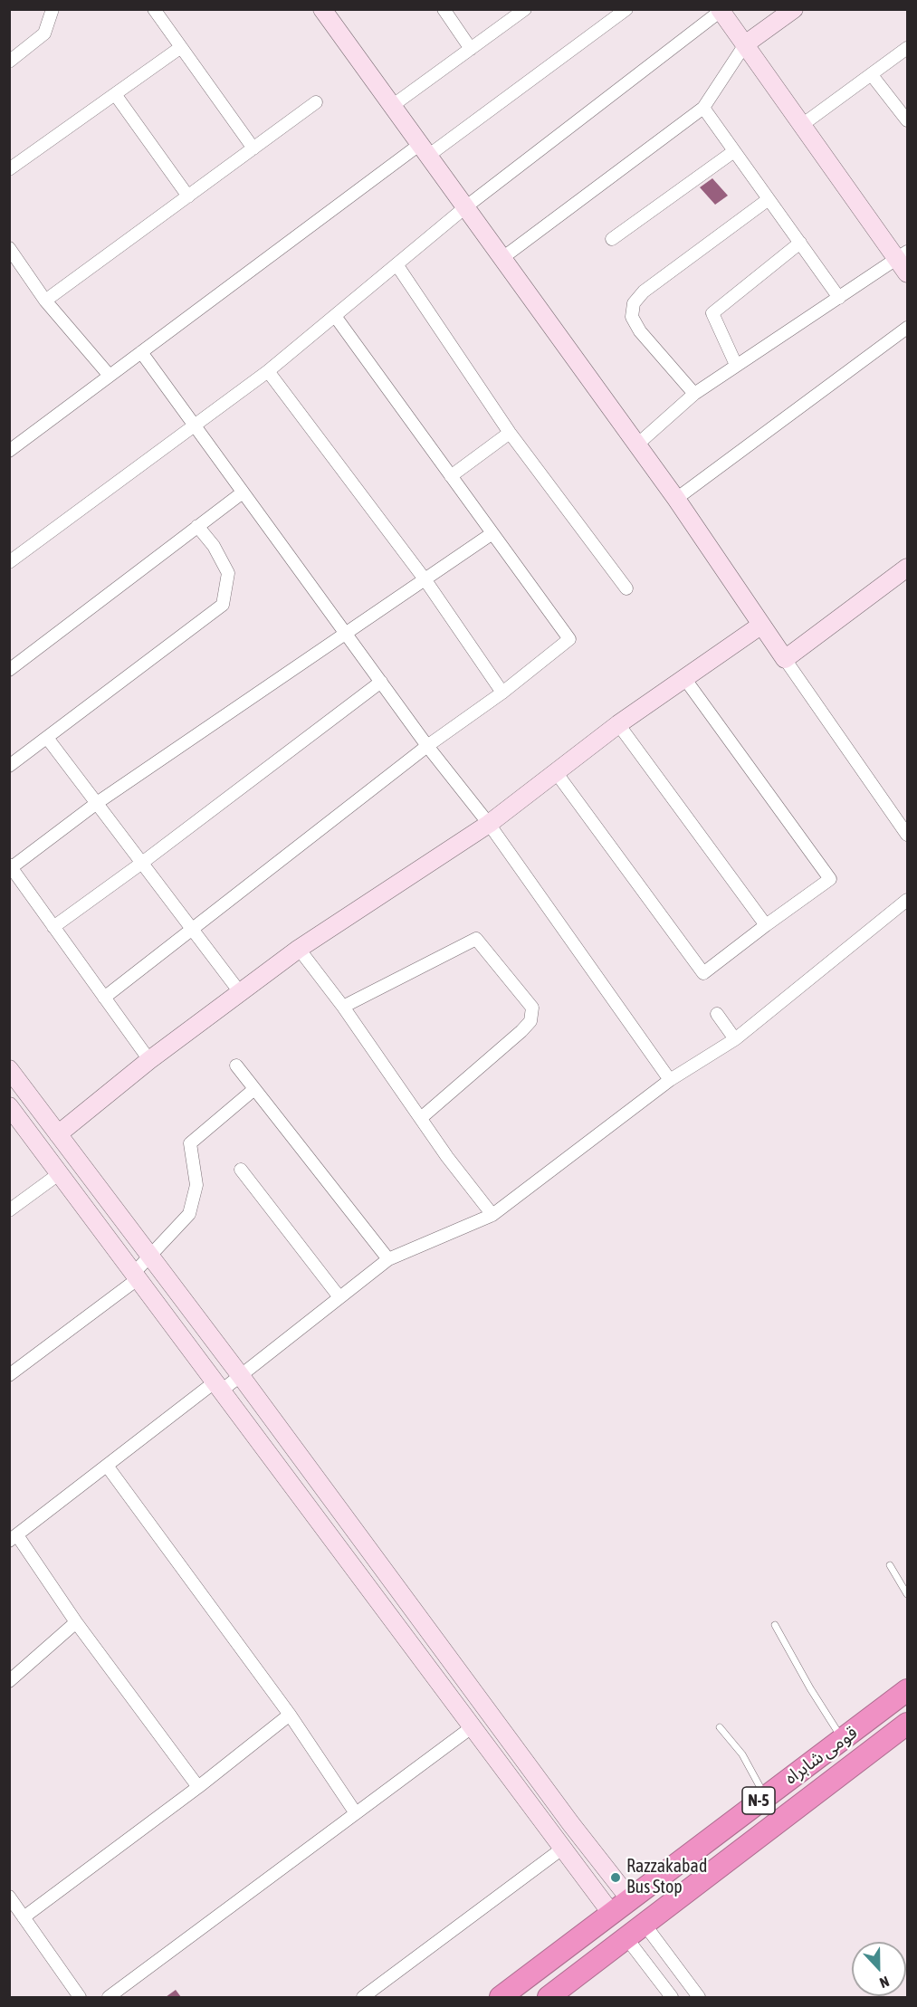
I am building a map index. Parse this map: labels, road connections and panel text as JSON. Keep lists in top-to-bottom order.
{
  "streets": {
    "highway": ["قومی شاہراہ", "N-5"]
  },
  "places": ["Razzakabad Bus Stop"],
  "north": "bottom"
}
